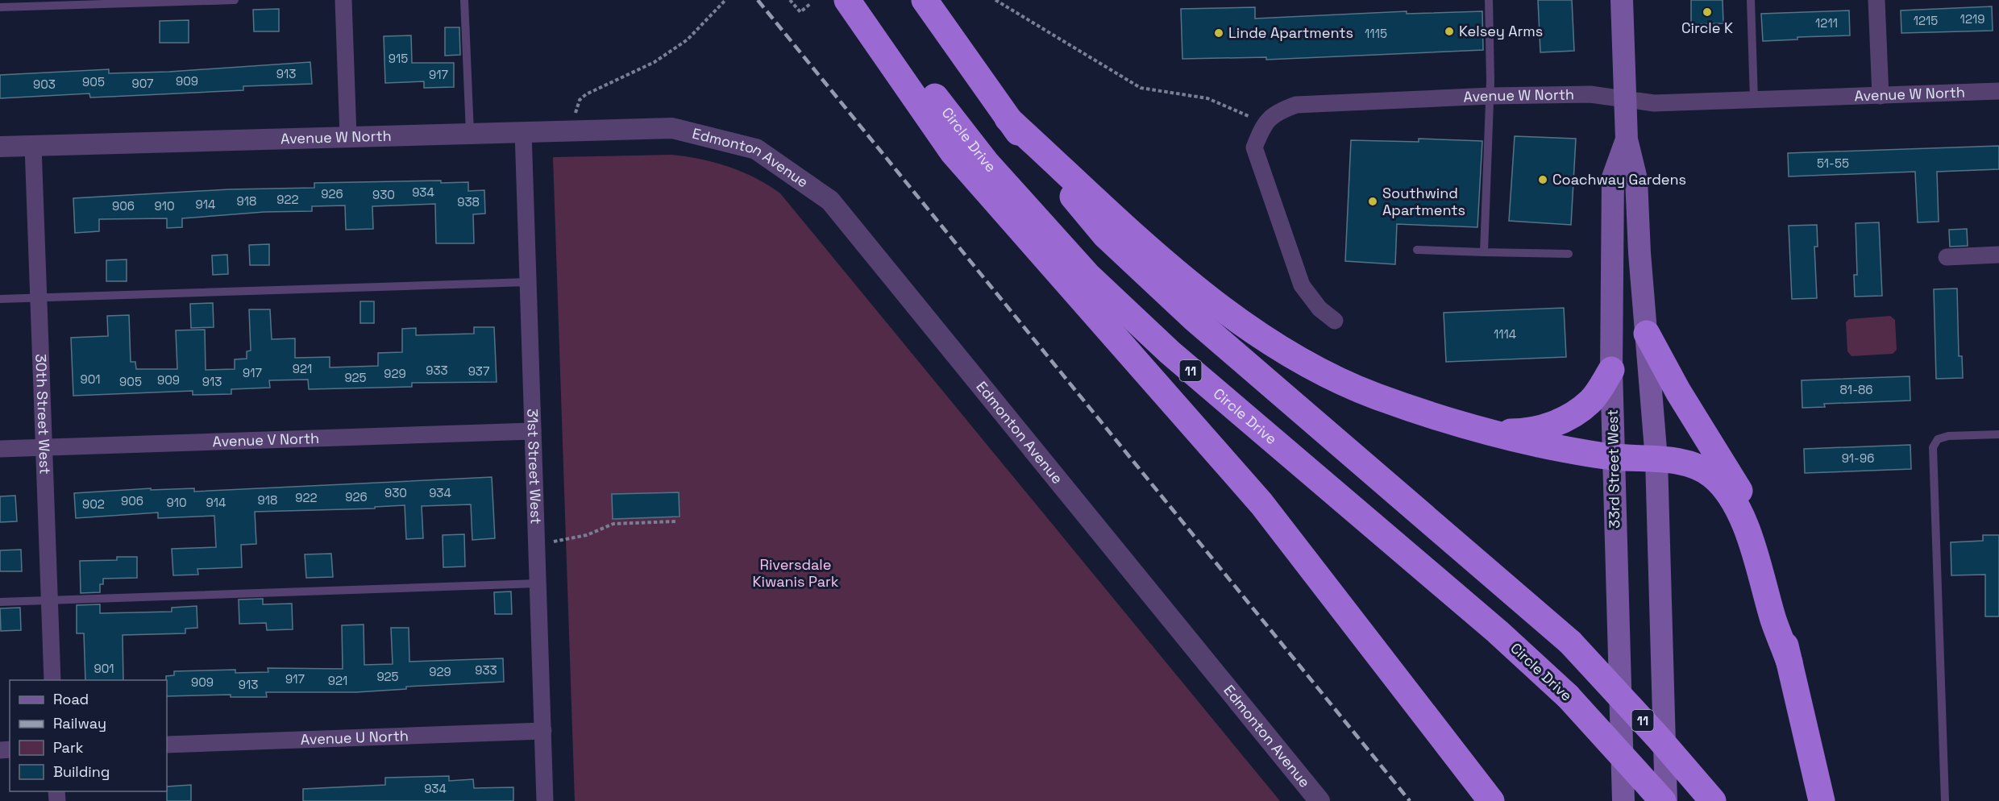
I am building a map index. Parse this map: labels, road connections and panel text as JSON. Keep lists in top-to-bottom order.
{
  "streets": {
    "highway": ["Circle Drive", "11"],
    "main road": ["33rd Street West"],
    "street": [
      "Avenue W North",
      "Edmonton Avenue",
      "30th Street West",
      "Avenue V North",
      "31st Street West",
      "Avenue U North"
    ]
  },
  "crossings": [
    ["Avenue W North", "Edmonton Avenue"],
    ["Avenue W North", "30th Street West"],
    ["Avenue W North", "31st Street West"],
    ["Avenue W North", "33rd Street West"],
    ["Circle Drive", "33rd Street West"],
    ["30th Street West", "Avenue V North"],
    ["Avenue V North", "31st Street West"],
    ["31st Street West", "Avenue U North"]
  ],
  "parks": ["Riversdale Kiwanis Park"],
  "places": [
    "Circle K",
    "Kelsey Arms",
    "Linde Apartments",
    "Coachway Gardens",
    "Southwind Apartments"
  ],
  "house_numbers": [
    "1219",
    "1215",
    "1211",
    "1115",
    "915",
    "913",
    "917",
    "909",
    "905",
    "907",
    "903",
    "51-55",
    "934",
    "926",
    "930",
    "922",
    "918",
    "938",
    "914",
    "906",
    "910",
    "1114",
    "921",
    "933",
    "937",
    "917",
    "929",
    "925",
    "901",
    "909",
    "905",
    "913",
    "81-86",
    "91-96",
    "930",
    "934",
    "926",
    "922",
    "918",
    "906",
    "910",
    "914",
    "902",
    "901",
    "933",
    "929",
    "925",
    "917",
    "921",
    "909",
    "913",
    "934"
  ],
  "legend": [
    "Road",
    "Railway",
    "Park",
    "Building"
  ]
}
